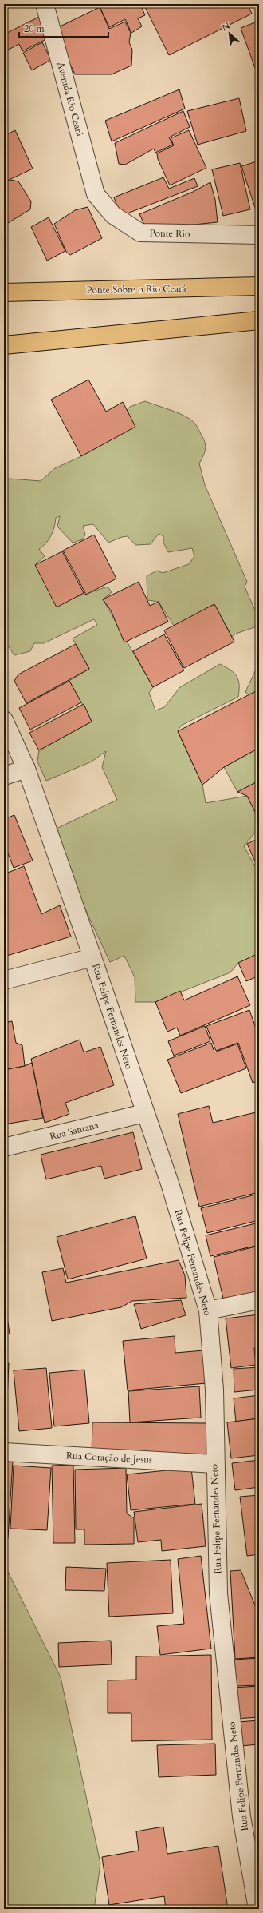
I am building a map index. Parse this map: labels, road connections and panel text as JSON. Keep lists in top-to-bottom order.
{
  "streets": {
    "main road": ["Ponte Sobre o Rio Ceará"],
    "street": [
      "Avenida Rio Ceará",
      "Ponte Rio",
      "Rua Felipe Fernandes Neto",
      "Rua Santana",
      "Rua Coração de Jesus"
    ]
  },
  "crossings": [
    ["Avenida Rio Ceará", "Ponte Rio"],
    ["Rua Felipe Fernandes Neto", "Rua Santana"],
    ["Rua Felipe Fernandes Neto", "Rua Coração de Jesus"]
  ],
  "scale_bar": "20 m",
  "north": "top left"
}
